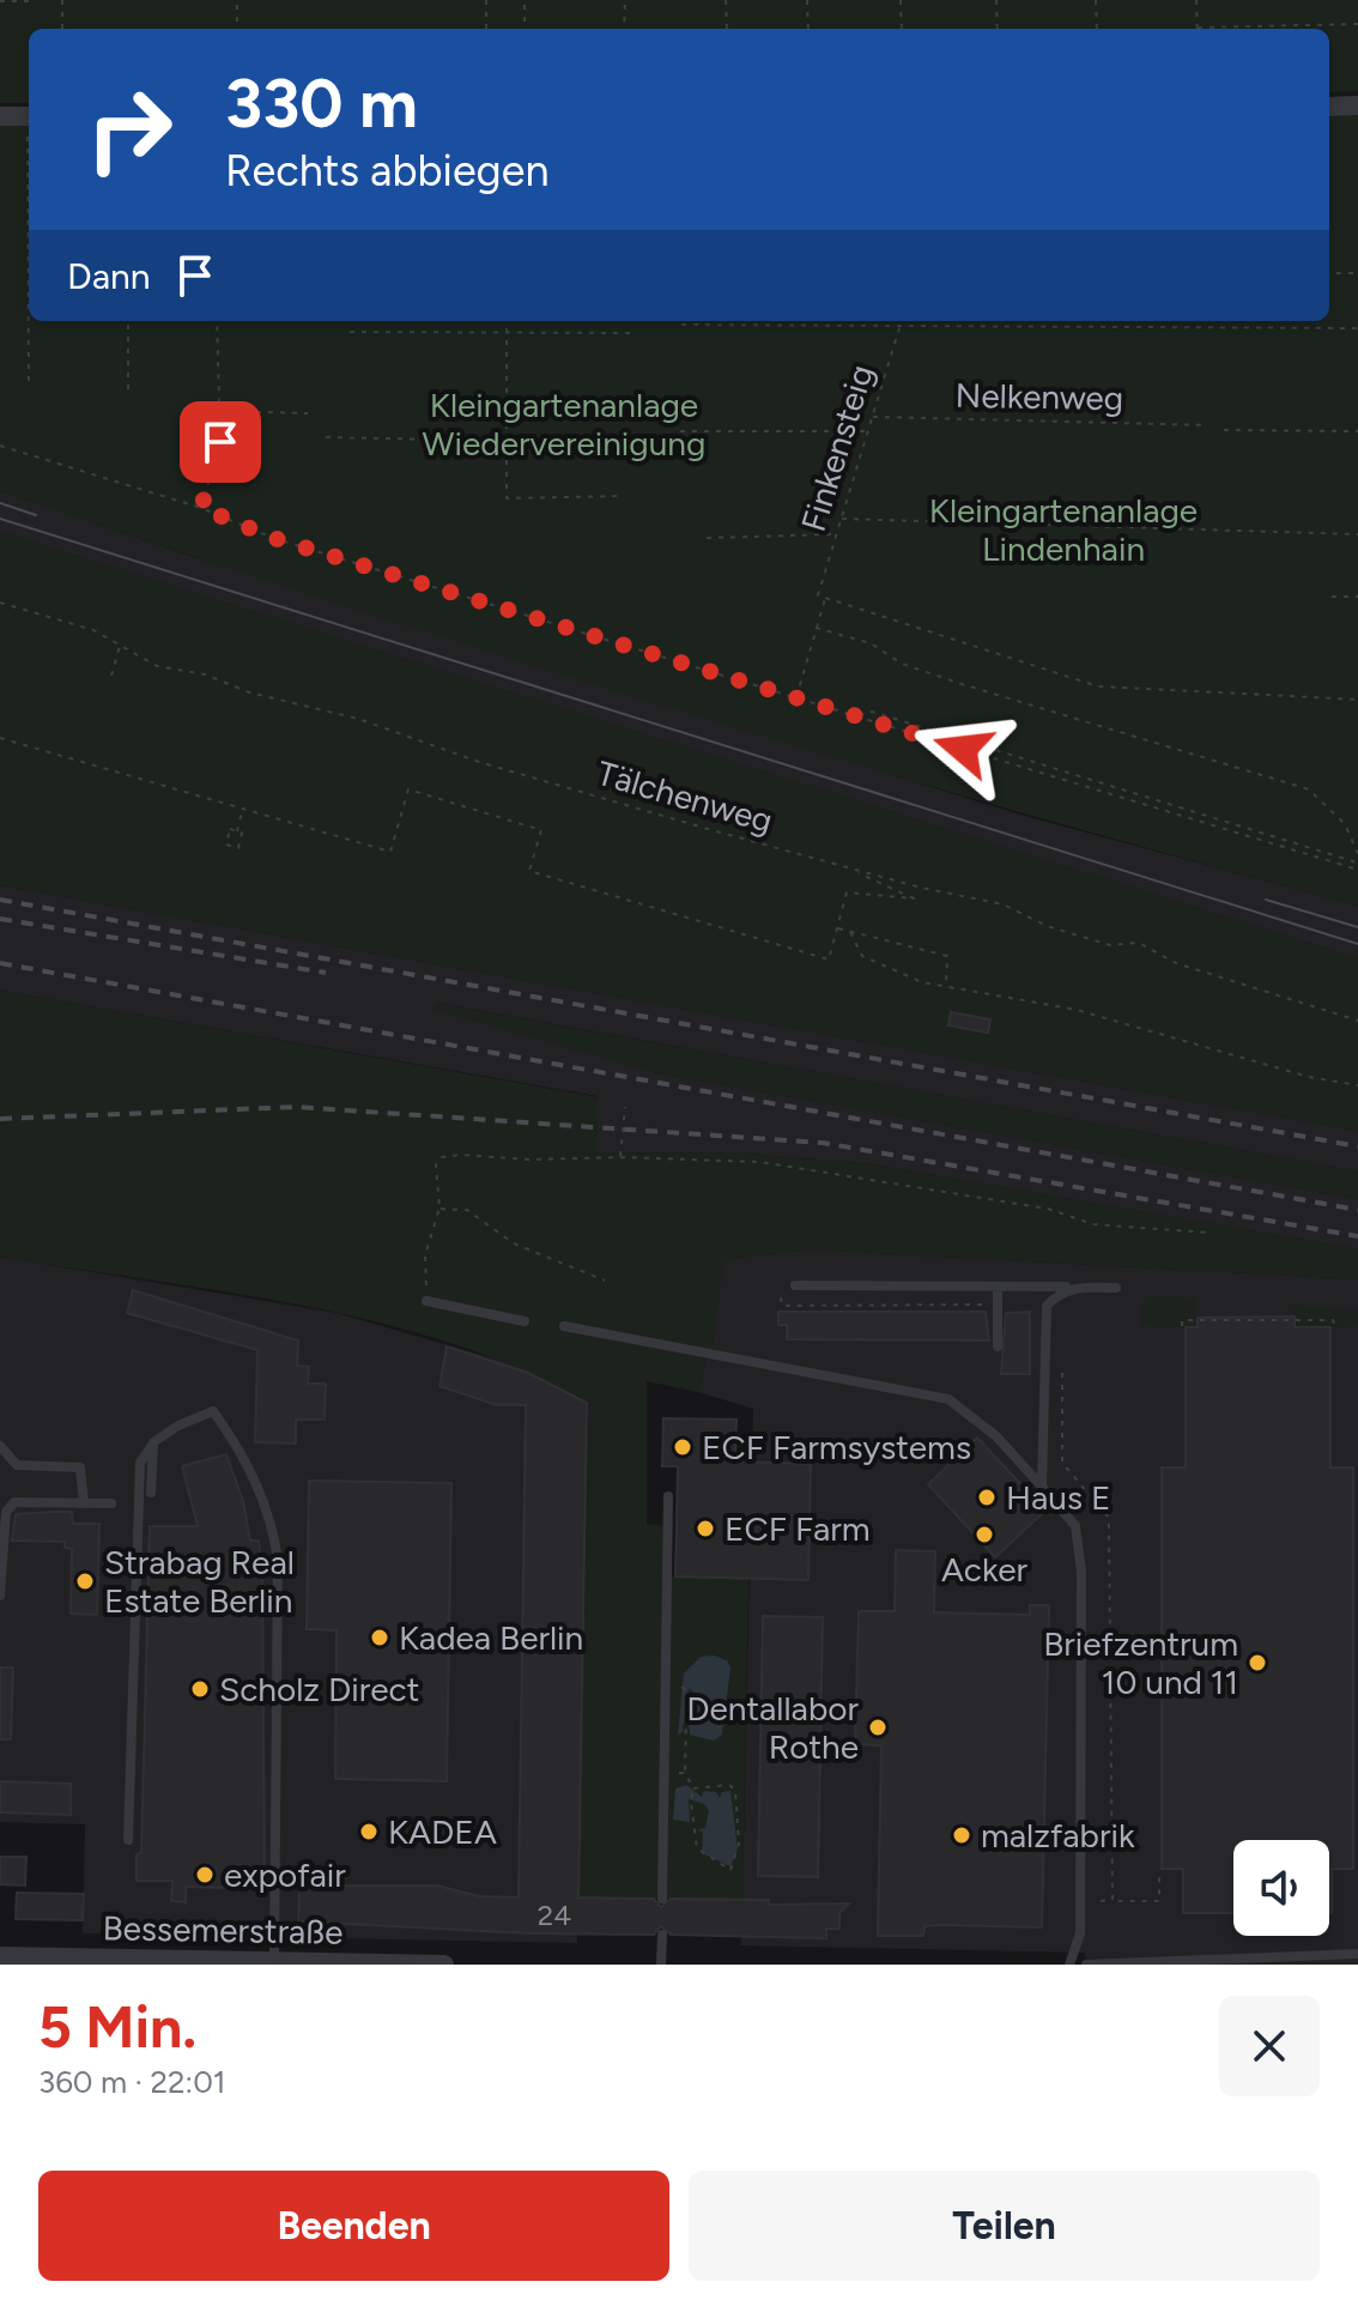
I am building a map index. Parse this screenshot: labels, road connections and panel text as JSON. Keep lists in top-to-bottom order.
{
  "streets": {
    "street": ["Bessemerstraße"],
    "path": ["Nelkenweg", "Finkensteig", "Tälchenweg"]
  },
  "crossings": [
    ["Nelkenweg", "Finkensteig"]
  ],
  "parks": ["Kleingartenanlage Wiedervereinigung", "Kleingartenanlage Lindenhain"],
  "places": [
    "ECF Farmsystems",
    "Haus E",
    "ECF Farm",
    "Acker",
    "Strabag Real Estate Berlin",
    "Kadea Berlin",
    "Briefzentrum 10 und 11",
    "Scholz Direct",
    "Dentallabor Rothe",
    "KADEA",
    "malzfabrik",
    "expofair"
  ],
  "house_numbers": ["24"],
  "page": {
    "turn": ["330 m", "Rechts abbiegen"],
    "then": "Dann",
    "heading": ["5 Min.", "360 m · 22:01"],
    "buttons": ["Beenden", "Teilen"]
  }
}
